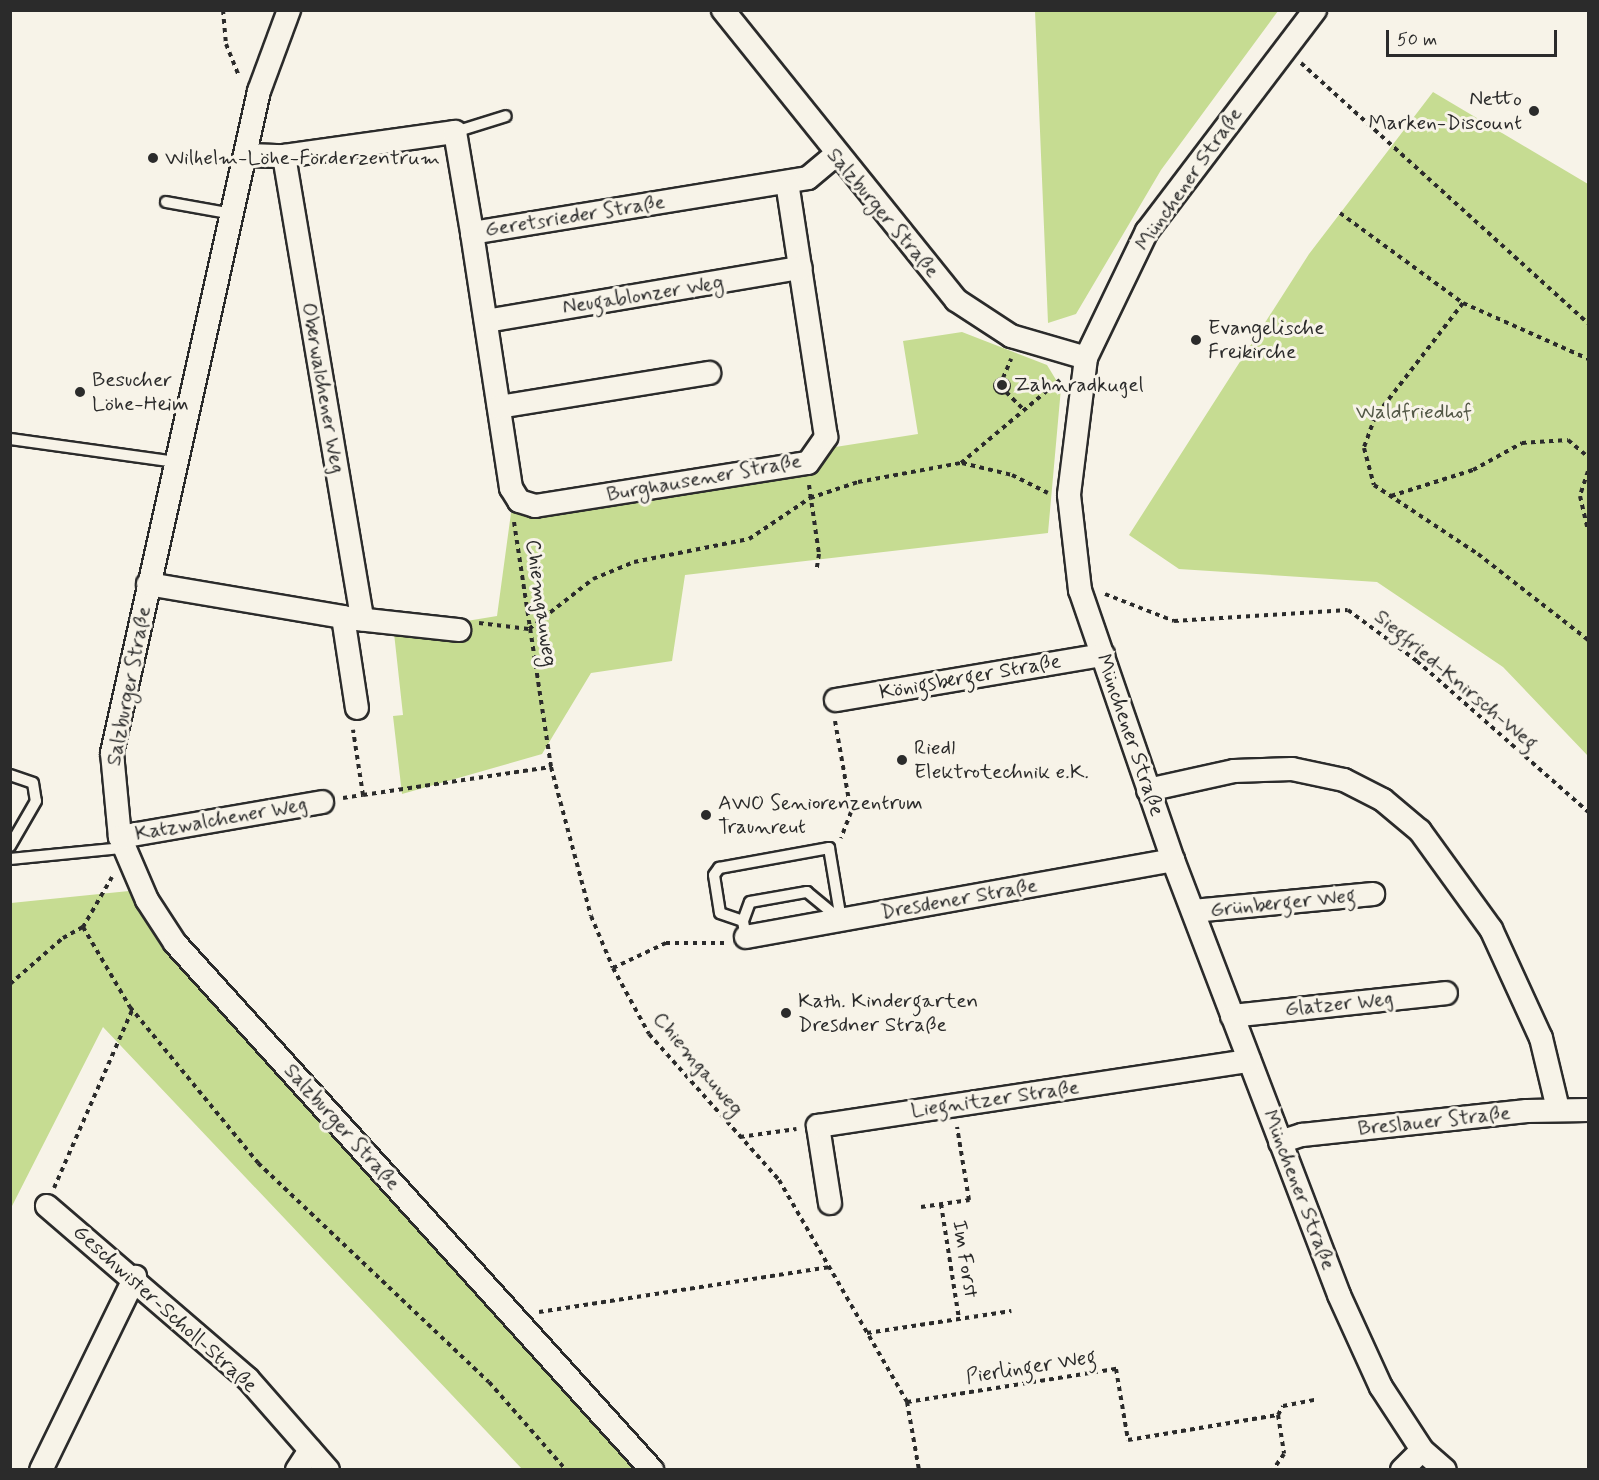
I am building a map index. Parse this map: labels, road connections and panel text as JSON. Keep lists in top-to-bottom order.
{
  "streets": {
    "street": [
      "Münchener Straße",
      "Salzburger Straße",
      "Geretsrieder Straße",
      "Neugablonzer Weg",
      "Oberwalchener Weg",
      "Burghausener Straße",
      "Königsberger Straße",
      "Katzwalchener Weg",
      "Dresdener Straße",
      "Grünberger Weg",
      "Glatzer Weg",
      "Liegnitzer Straße",
      "Breslauer Straße",
      "Geschwister-Scholl-Straße"
    ],
    "path": [
      "Chiemgauweg",
      "Siegfried-Knirsch-Weg",
      "Im Forst",
      "Pierlinger Weg"
    ]
  },
  "crossings": [
    ["Münchener Straße", "Salzburger Straße"],
    ["Münchener Straße", "Königsberger Straße"],
    ["Münchener Straße", "Siegfried-Knirsch-Weg"],
    ["Münchener Straße", "Dresdener Straße"],
    ["Münchener Straße", "Grünberger Weg"],
    ["Münchener Straße", "Glatzer Weg"],
    ["Münchener Straße", "Liegnitzer Straße"],
    ["Münchener Straße", "Breslauer Straße"],
    ["Salzburger Straße", "Geretsrieder Straße"],
    ["Salzburger Straße", "Katzwalchener Weg"],
    ["Geretsrieder Straße", "Burghausener Straße"],
    ["Neugablonzer Weg", "Burghausener Straße"],
    ["Burghausener Straße", "Chiemgauweg"],
    ["Chiemgauweg", "Im Forst"],
    ["Chiemgauweg", "Pierlinger Weg"],
    ["Liegnitzer Straße", "Im Forst"]
  ],
  "parks": ["Waldfriedhof"],
  "places": [
    "Netto Marken-Discount",
    "Wilhelm-Löhe-Förderzentrum",
    "Evangelische Freikirche",
    "Zahnradkugel",
    "Besucher Löhe-Heim",
    "Riedl Elektrotechnik e.K.",
    "AWO Seniorenzentrum Traunreut",
    "Kath. Kindergarten Dresdner Straße"
  ],
  "scale_bar": "50 m"
}
